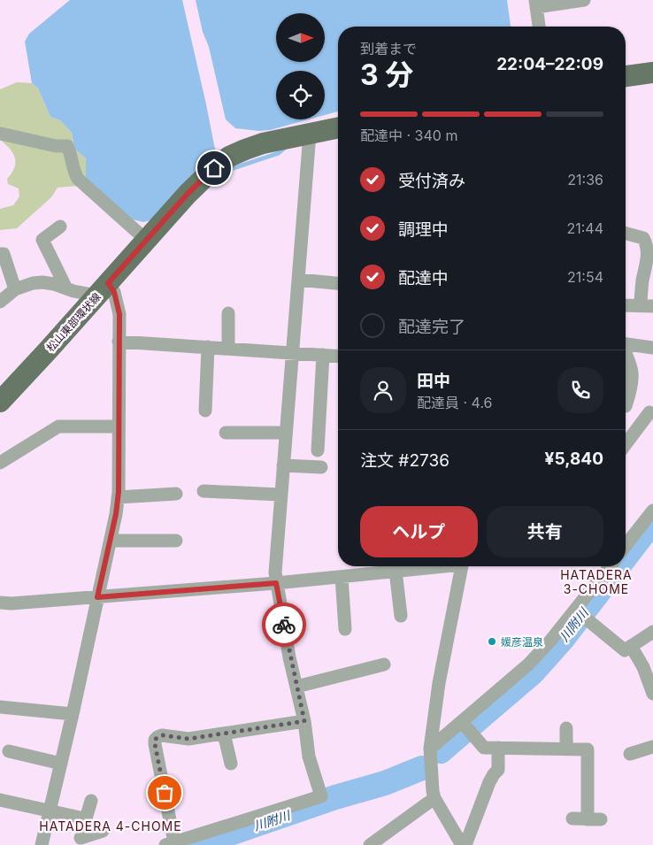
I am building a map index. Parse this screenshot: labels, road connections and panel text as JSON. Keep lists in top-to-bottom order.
{
  "streets": {
    "main road": ["松山東部環状線"]
  },
  "districts": ["HATADERA 3-CHOME", "HATADERA 4-CHOME"],
  "water": ["川附川"],
  "places": ["媛彦温泉"],
  "north": "right",
  "page": {
    "heading": ["3 分", "到着まで", "22:04–22:09"],
    "panel": [
      "田中",
      "配達員 · 4.6",
      "注文 #2736",
      "¥5,840"
    ],
    "bar": "配達中 · 340 m",
    "list": [
      ["受付済み", "21:36"],
      ["調理中", "21:44"],
      ["配達中", "21:54"],
      "配達完了"
    ],
    "buttons": ["ヘルプ", "共有"]
  }
}
